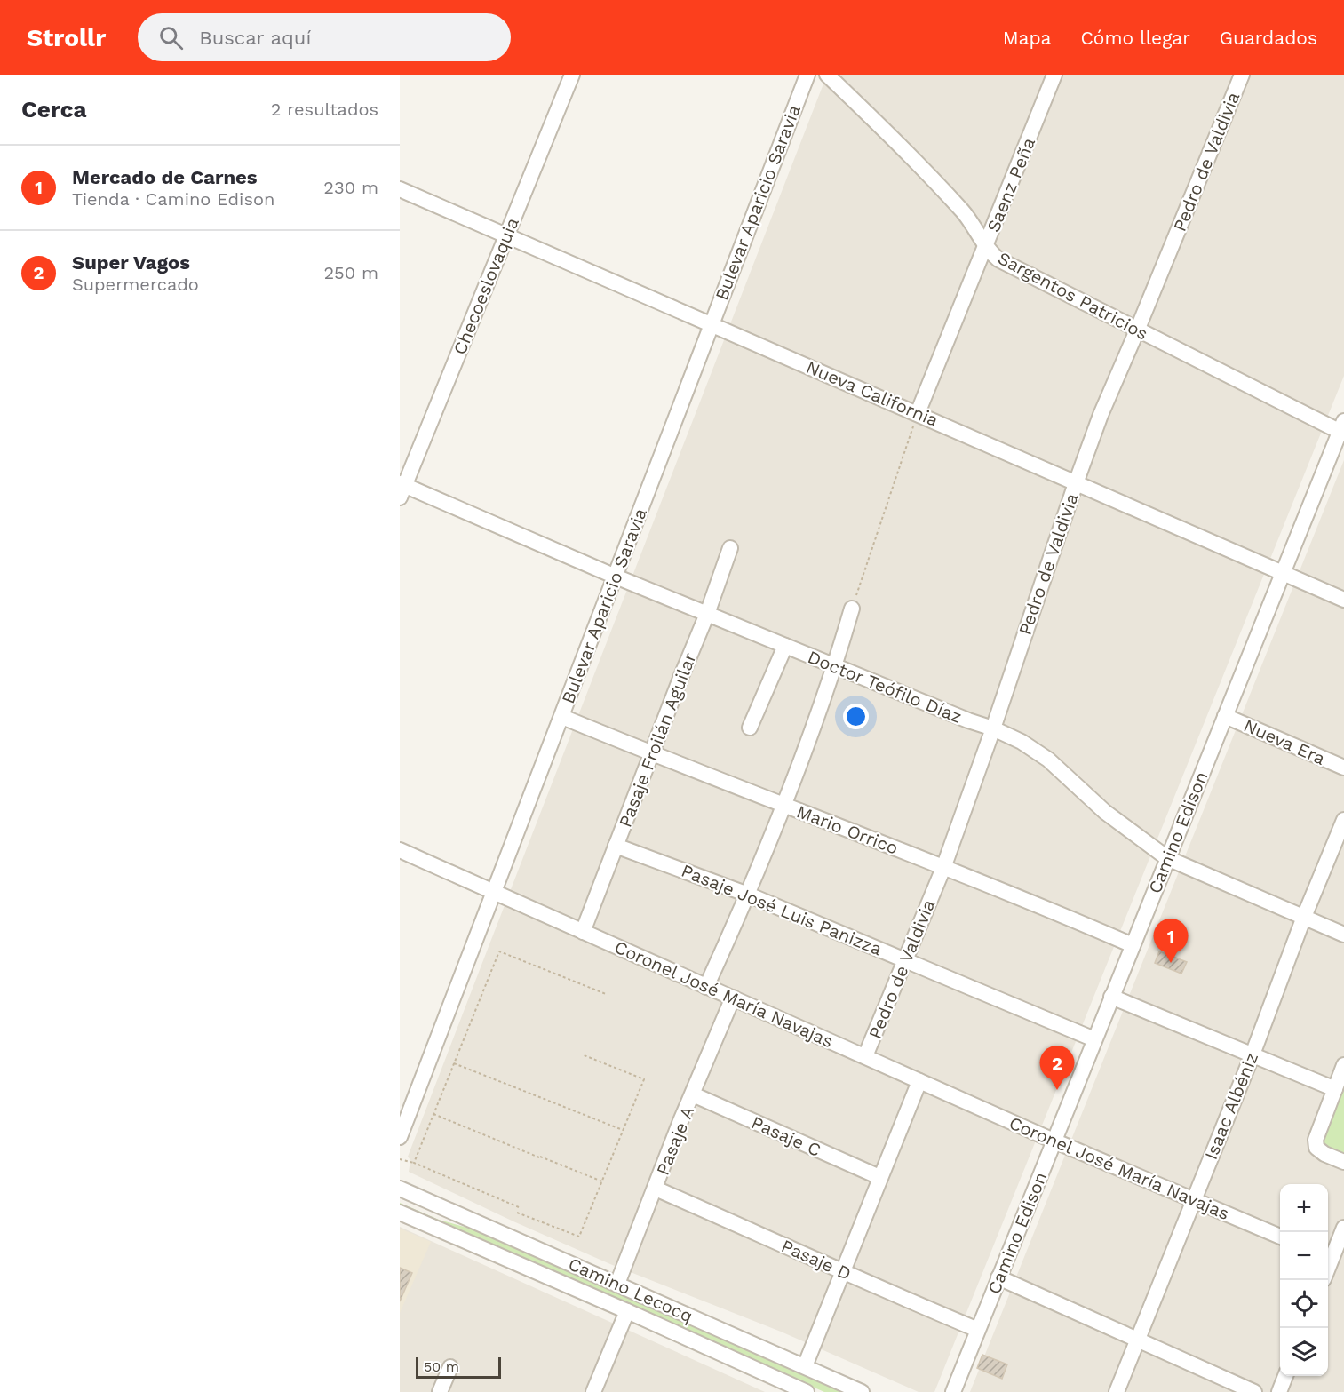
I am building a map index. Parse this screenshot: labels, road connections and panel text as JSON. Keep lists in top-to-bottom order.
{
  "streets": {
    "street": [
      "Pedro de Valdivia",
      "Saenz Peña",
      "Bulevar Aparicio Saravia",
      "Checoeslovaquia",
      "Sargentos Patricios",
      "Nueva California",
      "Doctor Teófilo Díaz",
      "Pasaje Froilán Aguilar",
      "Nueva Era",
      "Mario Orrico",
      "Camino Edison",
      "Pasaje José Luis Panizza",
      "Coronel José María Navajas",
      "Isaac Albéniz",
      "Pasaje C",
      "Pasaje A",
      "Pasaje D",
      "Camino Lecocq"
    ]
  },
  "crossings": [
    ["Pedro de Valdivia", "Sargentos Patricios"],
    ["Pedro de Valdivia", "Nueva California"],
    ["Pedro de Valdivia", "Doctor Teófilo Díaz"],
    ["Pedro de Valdivia", "Mario Orrico"],
    ["Pedro de Valdivia", "Pasaje José Luis Panizza"],
    ["Pedro de Valdivia", "Coronel José María Navajas"],
    ["Saenz Peña", "Sargentos Patricios"],
    ["Saenz Peña", "Nueva California"],
    ["Bulevar Aparicio Saravia", "Nueva California"],
    ["Bulevar Aparicio Saravia", "Doctor Teófilo Díaz"],
    ["Bulevar Aparicio Saravia", "Mario Orrico"],
    ["Bulevar Aparicio Saravia", "Coronel José María Navajas"],
    ["Checoeslovaquia", "Nueva California"],
    ["Checoeslovaquia", "Doctor Teófilo Díaz"],
    ["Sargentos Patricios", "Camino Edison"],
    ["Nueva California", "Camino Edison"],
    ["Doctor Teófilo Díaz", "Pasaje Froilán Aguilar"],
    ["Doctor Teófilo Díaz", "Camino Edison"],
    ["Doctor Teófilo Díaz", "Isaac Albéniz"],
    ["Pasaje Froilán Aguilar", "Mario Orrico"],
    ["Pasaje Froilán Aguilar", "Pasaje José Luis Panizza"],
    ["Pasaje Froilán Aguilar", "Coronel José María Navajas"],
    ["Nueva Era", "Camino Edison"],
    ["Mario Orrico", "Camino Edison"],
    ["Camino Edison", "Pasaje José Luis Panizza"],
    ["Camino Edison", "Coronel José María Navajas"],
    ["Camino Edison", "Pasaje D"],
    ["Coronel José María Navajas", "Isaac Albéniz"],
    ["Coronel José María Navajas", "Pasaje A"],
    ["Pasaje C", "Pasaje A"],
    ["Pasaje A", "Pasaje D"],
    ["Pasaje A", "Camino Lecocq"]
  ],
  "scale_bar": "50 m",
  "page": {
    "header": "Strollr",
    "search": "Buscar aquí",
    "nav": ["Mapa", "Cómo llegar", "Guardados"],
    "heading": ["Cerca", "2 resultados"],
    "list": [
      {
        "mark": "1",
        "name": "Mercado de Carnes",
        "note": "Tienda · Camino Edison",
        "value": "230 m"
      },
      {
        "mark": "2",
        "name": "Super Vagos",
        "note": "Supermercado",
        "value": "250 m"
      }
    ],
    "pins": ["1", "2"],
    "map_buttons": ["+", "−"],
    "scale": "50 m"
  }
}
